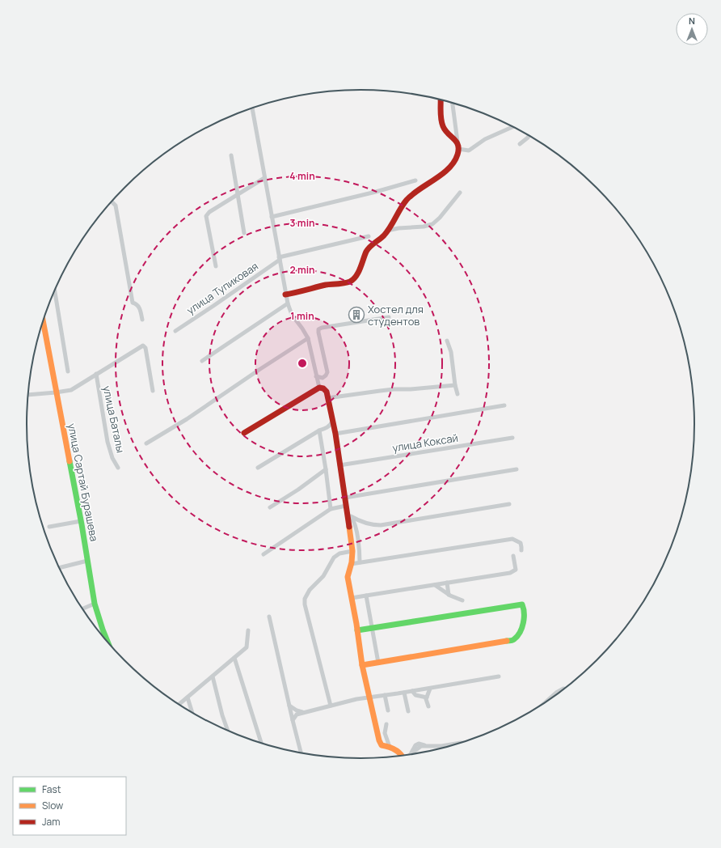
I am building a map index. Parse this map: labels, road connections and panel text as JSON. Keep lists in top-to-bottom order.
{
  "streets": {
    "street": [
      "улица Тупиковая",
      "улица Баталы",
      "улица Коксай",
      "улица Сартай Бурашева"
    ]
  },
  "places": {
    "building": ["Хостел для студентов"]
  },
  "legend": ["Fast", "Slow", "Jam"],
  "north": "top",
  "rings": [
    "4 min",
    "3 min",
    "2 min",
    "1 min"
  ]
}
